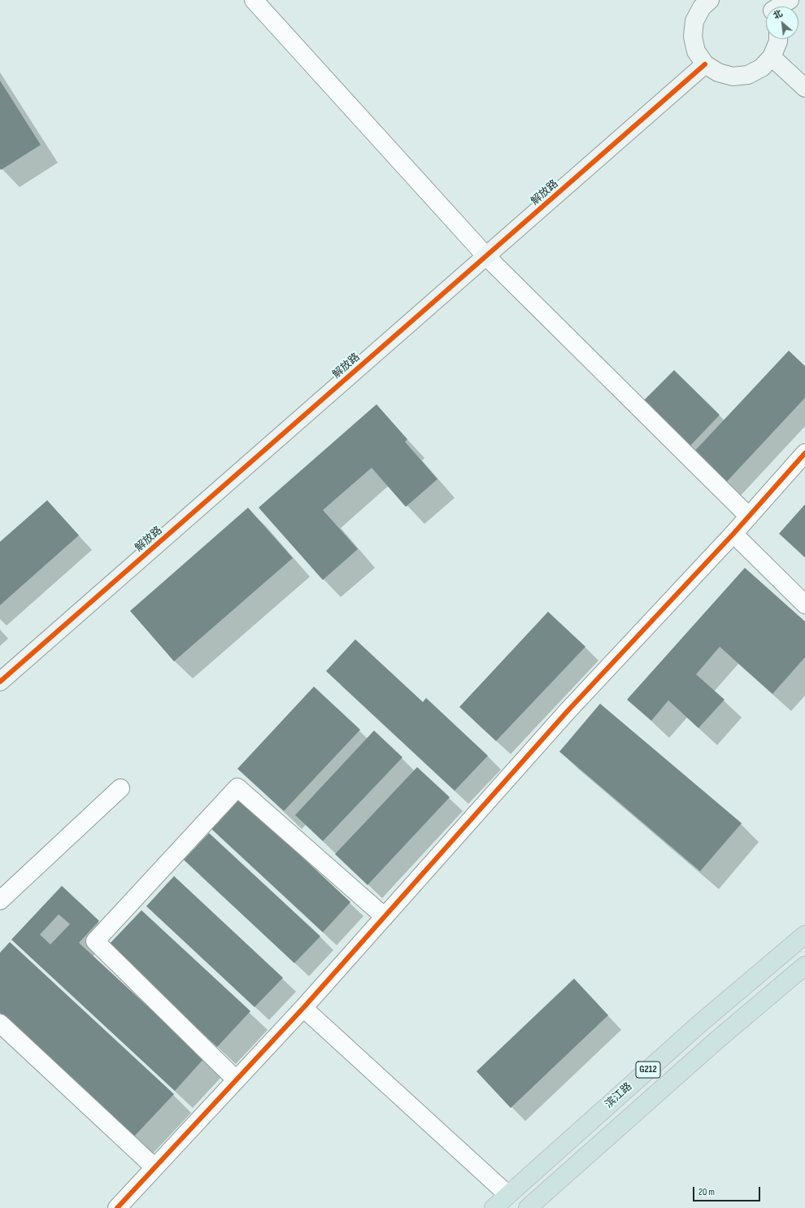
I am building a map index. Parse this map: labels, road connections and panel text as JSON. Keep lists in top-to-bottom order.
{
  "streets": {
    "highway": ["G212", "滨江路"],
    "street": ["解放路"]
  },
  "scale_bar": "20 m",
  "north": "top left"
}
